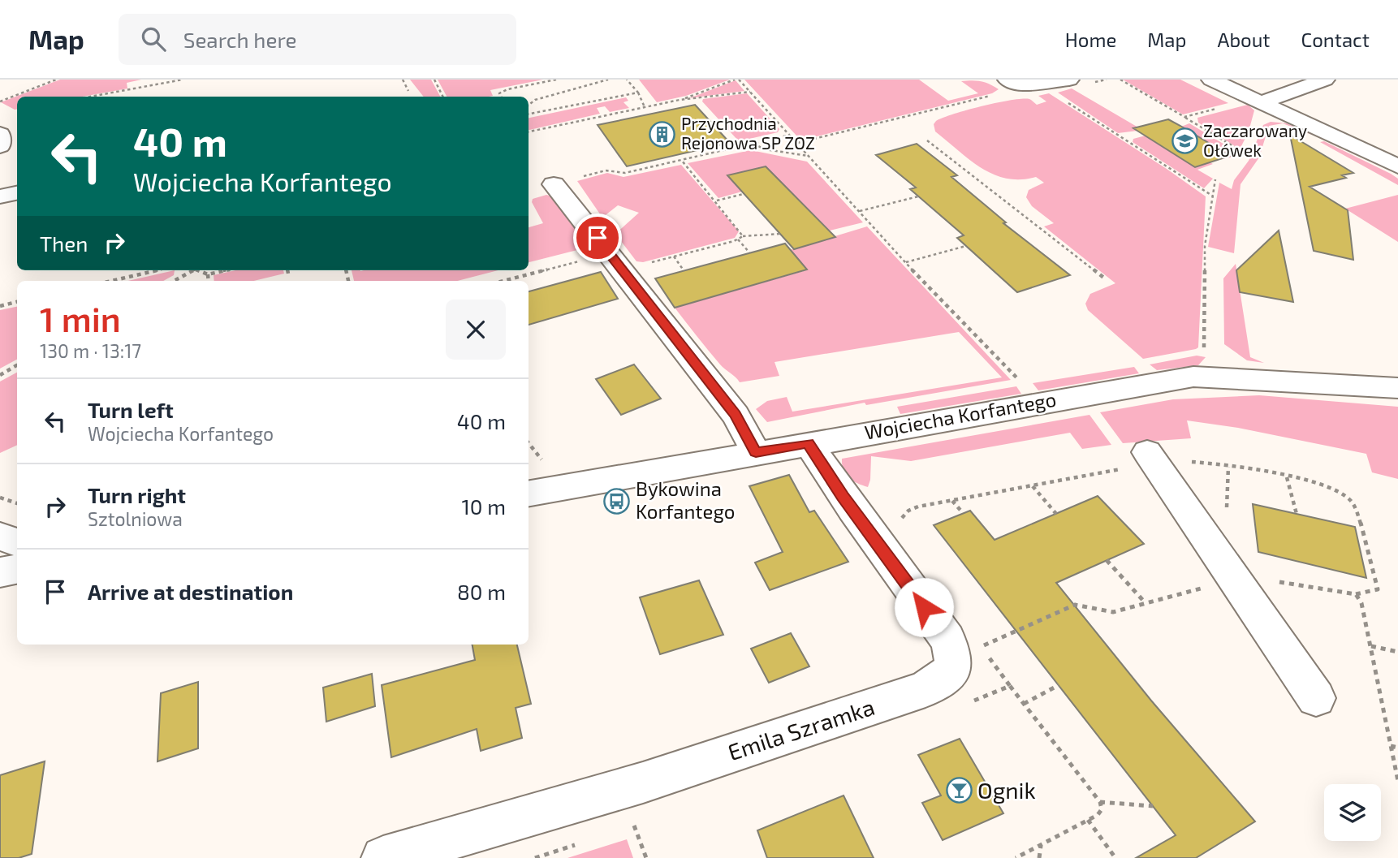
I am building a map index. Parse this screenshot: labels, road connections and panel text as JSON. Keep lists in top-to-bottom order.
{
  "streets": {
    "street": ["Wojciecha Korfantego", "Emila Szramka"]
  },
  "crossings": [
    ["Wojciecha Korfantego", "Emila Szramka"]
  ],
  "places": {
    "building": ["Przychodnia Rejonowa SP ZOZ"],
    "school or university": ["Zaczarowany Ołówek"],
    "bus stop": ["Bykowina Korfantego"],
    "bar": ["Ognik"]
  },
  "page": {
    "header": "Map",
    "search": "Search here",
    "nav": [
      "Home",
      "Map",
      "About",
      "Contact"
    ],
    "turn": ["40 m", "Wojciecha Korfantego"],
    "then": "Then",
    "heading": ["1 min", "130 m · 13:17"],
    "list": [
      {
        "name": "Turn left",
        "note": "Wojciecha Korfantego",
        "value": "40 m"
      },
      {
        "name": "Turn right",
        "note": "Sztolniowa",
        "value": "10 m"
      },
      {
        "name": "Arrive at destination",
        "value": "80 m"
      }
    ]
  }
}
